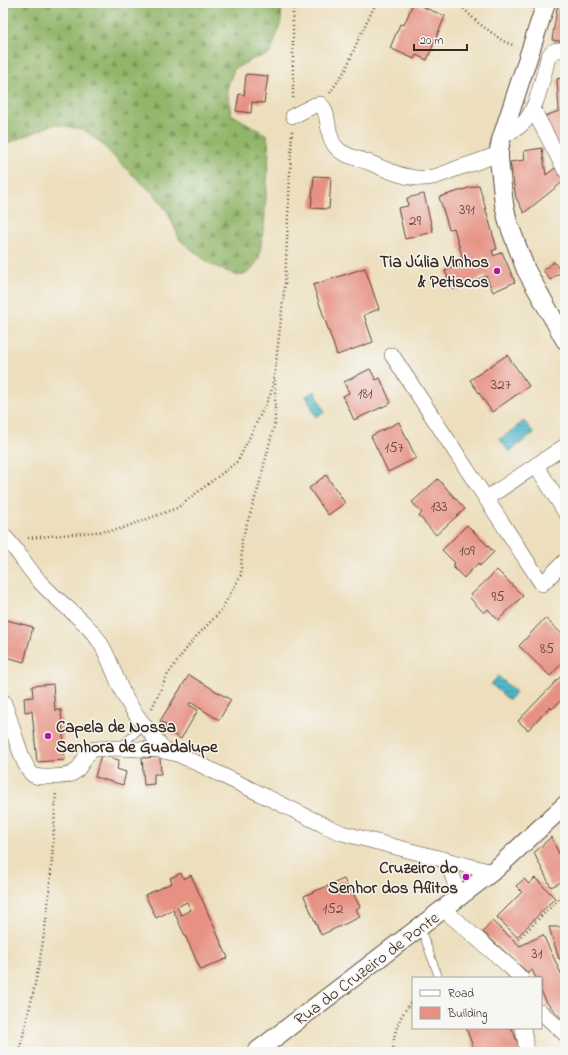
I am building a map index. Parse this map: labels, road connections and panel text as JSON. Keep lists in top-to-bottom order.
{
  "streets": {
    "street": ["Rua do Cruzeiro de Ponte"]
  },
  "places": ["Tia Júlia Vinhos & Petiscos", "Capela de Nossa Senhora de Guadalupe", "Cruzeiro do Senhor dos Aflitos"],
  "house_numbers": [
    "391",
    "29",
    "327",
    "181",
    "157",
    "133",
    "109",
    "95",
    "85",
    "152",
    "31"
  ],
  "legend": ["Road", "Building"],
  "scale_bar": "20 m"
}
